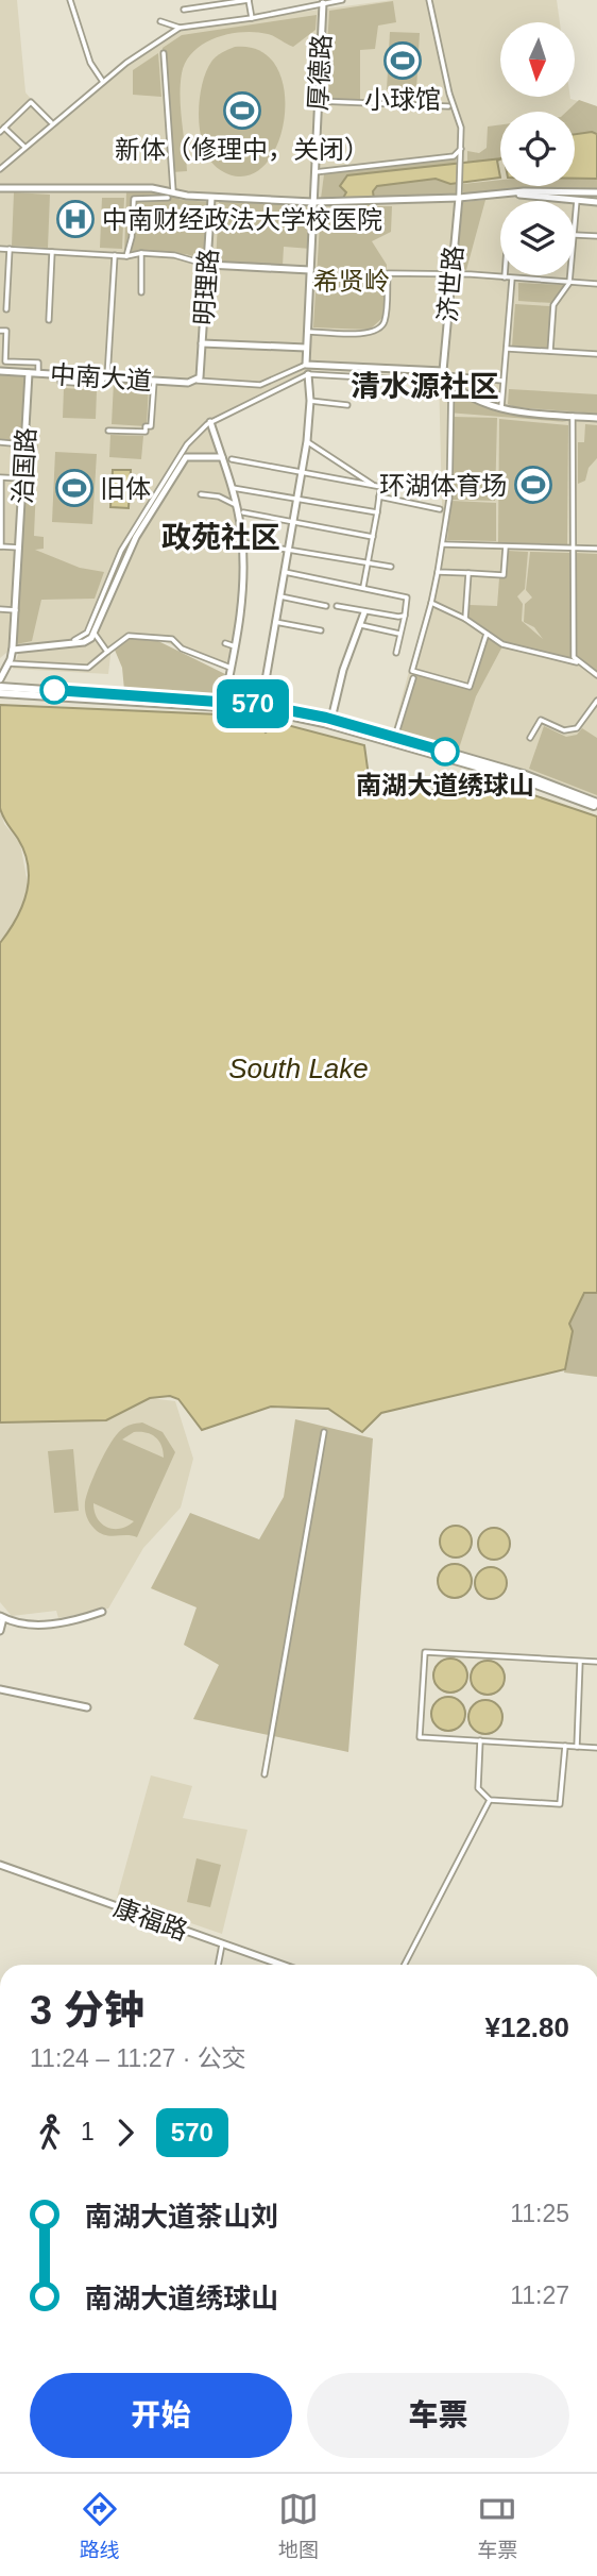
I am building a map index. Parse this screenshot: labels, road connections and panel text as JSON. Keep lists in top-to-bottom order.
{
  "streets": {
    "street": [
      "厚德路",
      "济世路",
      "明理路",
      "中南大道",
      "治国路",
      "康福路"
    ]
  },
  "crossings": [
    ["明理路", "中南大道"],
    ["中南大道", "治国路"]
  ],
  "districts": ["清水源社区", "政苑社区"],
  "water": ["South Lake"],
  "parks": ["希贤岭"],
  "places": {
    "sports": [
      "小球馆",
      "新体（修理中，关闭）",
      "环湖体育场",
      "旧体"
    ],
    "hospital": ["中南财经政法大学校医院"],
    "other": ["南湖大道绣球山"]
  },
  "lines": ["bus line 570"],
  "north": "bottom",
  "page": {
    "on_map": "570",
    "heading": ["3 分钟", "11:24 – 11:27 · 公交", "¥12.80"],
    "legs": ["1", "570"],
    "list": [
      {
        "name": "南湖大道茶山刘",
        "value": "11:25"
      },
      {
        "name": "南湖大道绣球山",
        "value": "11:27"
      }
    ],
    "buttons": ["开始", "车票"],
    "tabs": ["路线", "地图", "车票"]
  }
}
